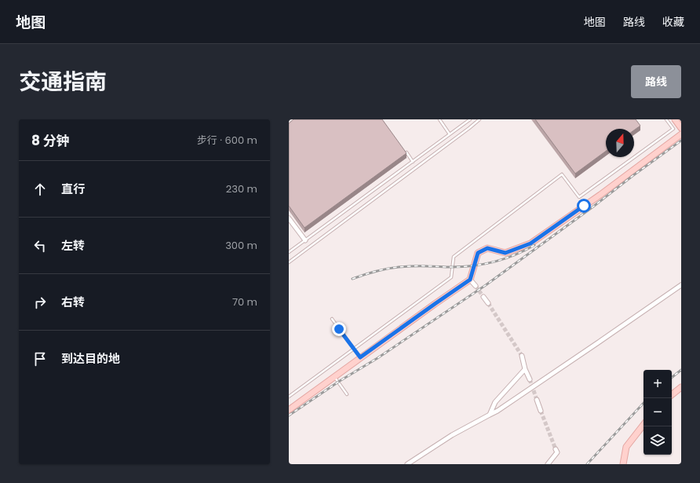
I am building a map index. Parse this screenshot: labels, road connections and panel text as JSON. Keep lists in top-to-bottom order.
{
  "north": "top",
  "page": {
    "header": "地图",
    "nav": ["地图", "路线", "收藏"],
    "title": "交通指南",
    "buttons": "路线",
    "heading": ["8 分钟", "步行 · 600 m"],
    "list": [
      ["直行", "230 m"],
      ["左转", "300 m"],
      ["右转", "70 m"],
      "到达目的地"
    ],
    "map_buttons": ["+", "−"]
  }
}
